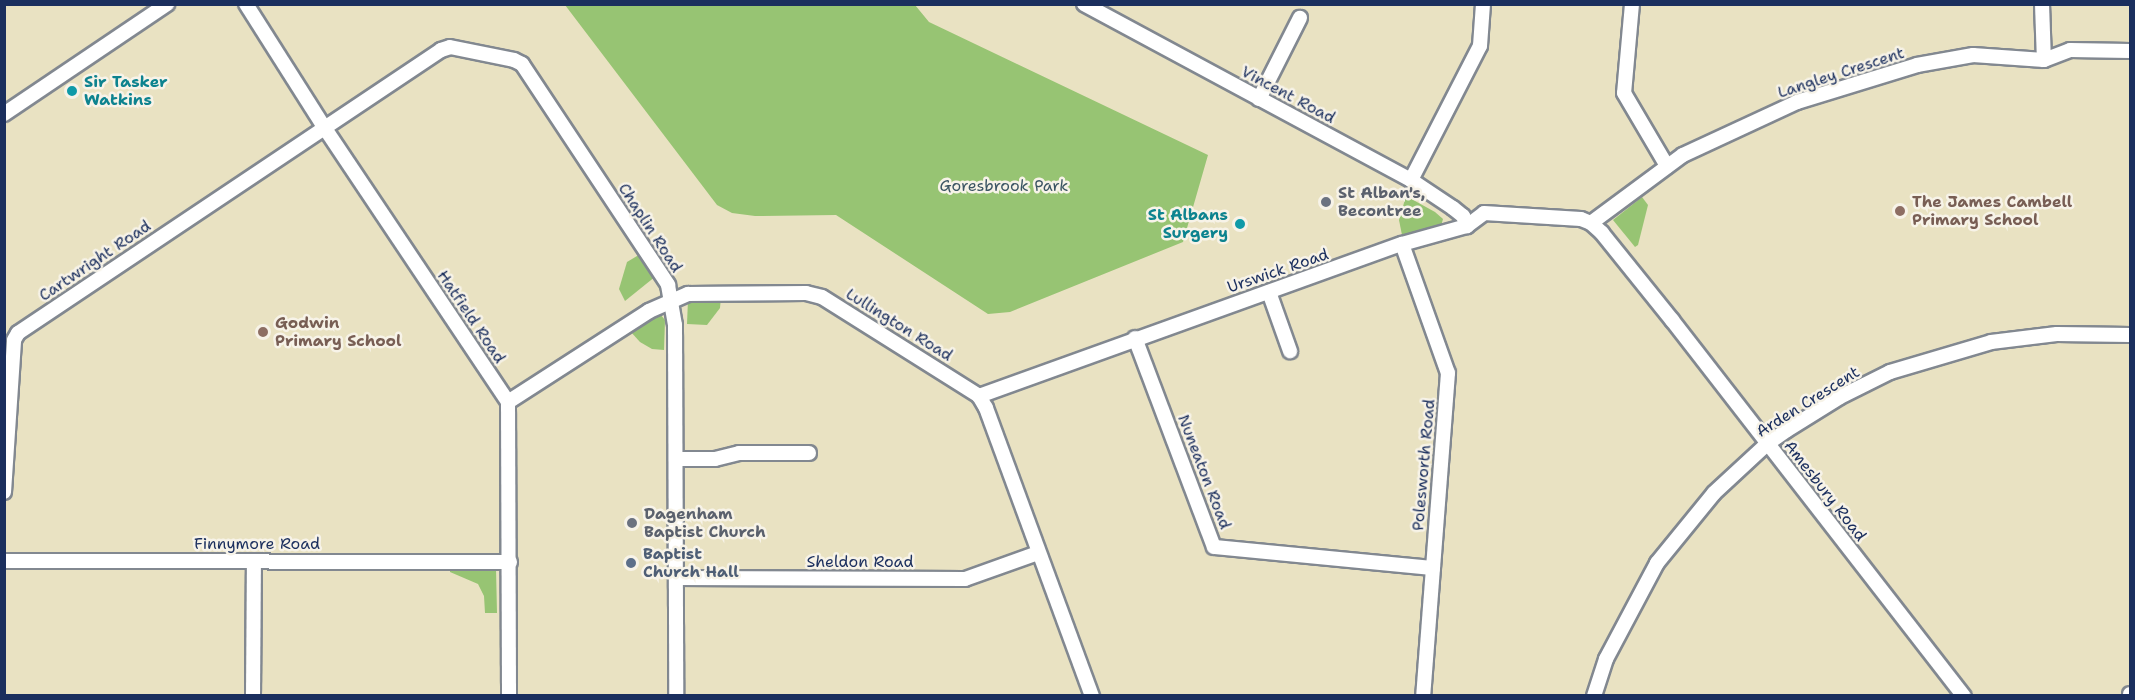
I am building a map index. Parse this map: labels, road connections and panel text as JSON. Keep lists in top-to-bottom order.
{
  "streets": {
    "street": [
      "Langley Crescent",
      "Vincent Road",
      "Chaplin Road",
      "Cartwright Road",
      "Urswick Road",
      "Hatfield Road",
      "Lullington Road",
      "Arden Crescent",
      "Polesworth Road",
      "Nuneaton Road",
      "Amesbury Road",
      "Finnymore Road",
      "Sheldon Road"
    ]
  },
  "crossings": [
    ["Langley Crescent", "Urswick Road"],
    ["Langley Crescent", "Amesbury Road"],
    ["Vincent Road", "Urswick Road"],
    ["Chaplin Road", "Cartwright Road"],
    ["Chaplin Road", "Hatfield Road"],
    ["Chaplin Road", "Lullington Road"],
    ["Chaplin Road", "Sheldon Road"],
    ["Cartwright Road", "Hatfield Road"],
    ["Urswick Road", "Lullington Road"],
    ["Urswick Road", "Polesworth Road"],
    ["Urswick Road", "Nuneaton Road"],
    ["Urswick Road", "Amesbury Road"],
    ["Hatfield Road", "Lullington Road"],
    ["Arden Crescent", "Amesbury Road"],
    ["Polesworth Road", "Nuneaton Road"]
  ],
  "parks": ["Goresbrook Park"],
  "places": [
    "Sir Tasker Watkins",
    "St Alban's, Becontree",
    "The James Cambell Primary School",
    "St Albans Surgery",
    "Godwin Primary School",
    "Dagenham Baptist Church",
    "Baptist Church Hall"
  ]
}
